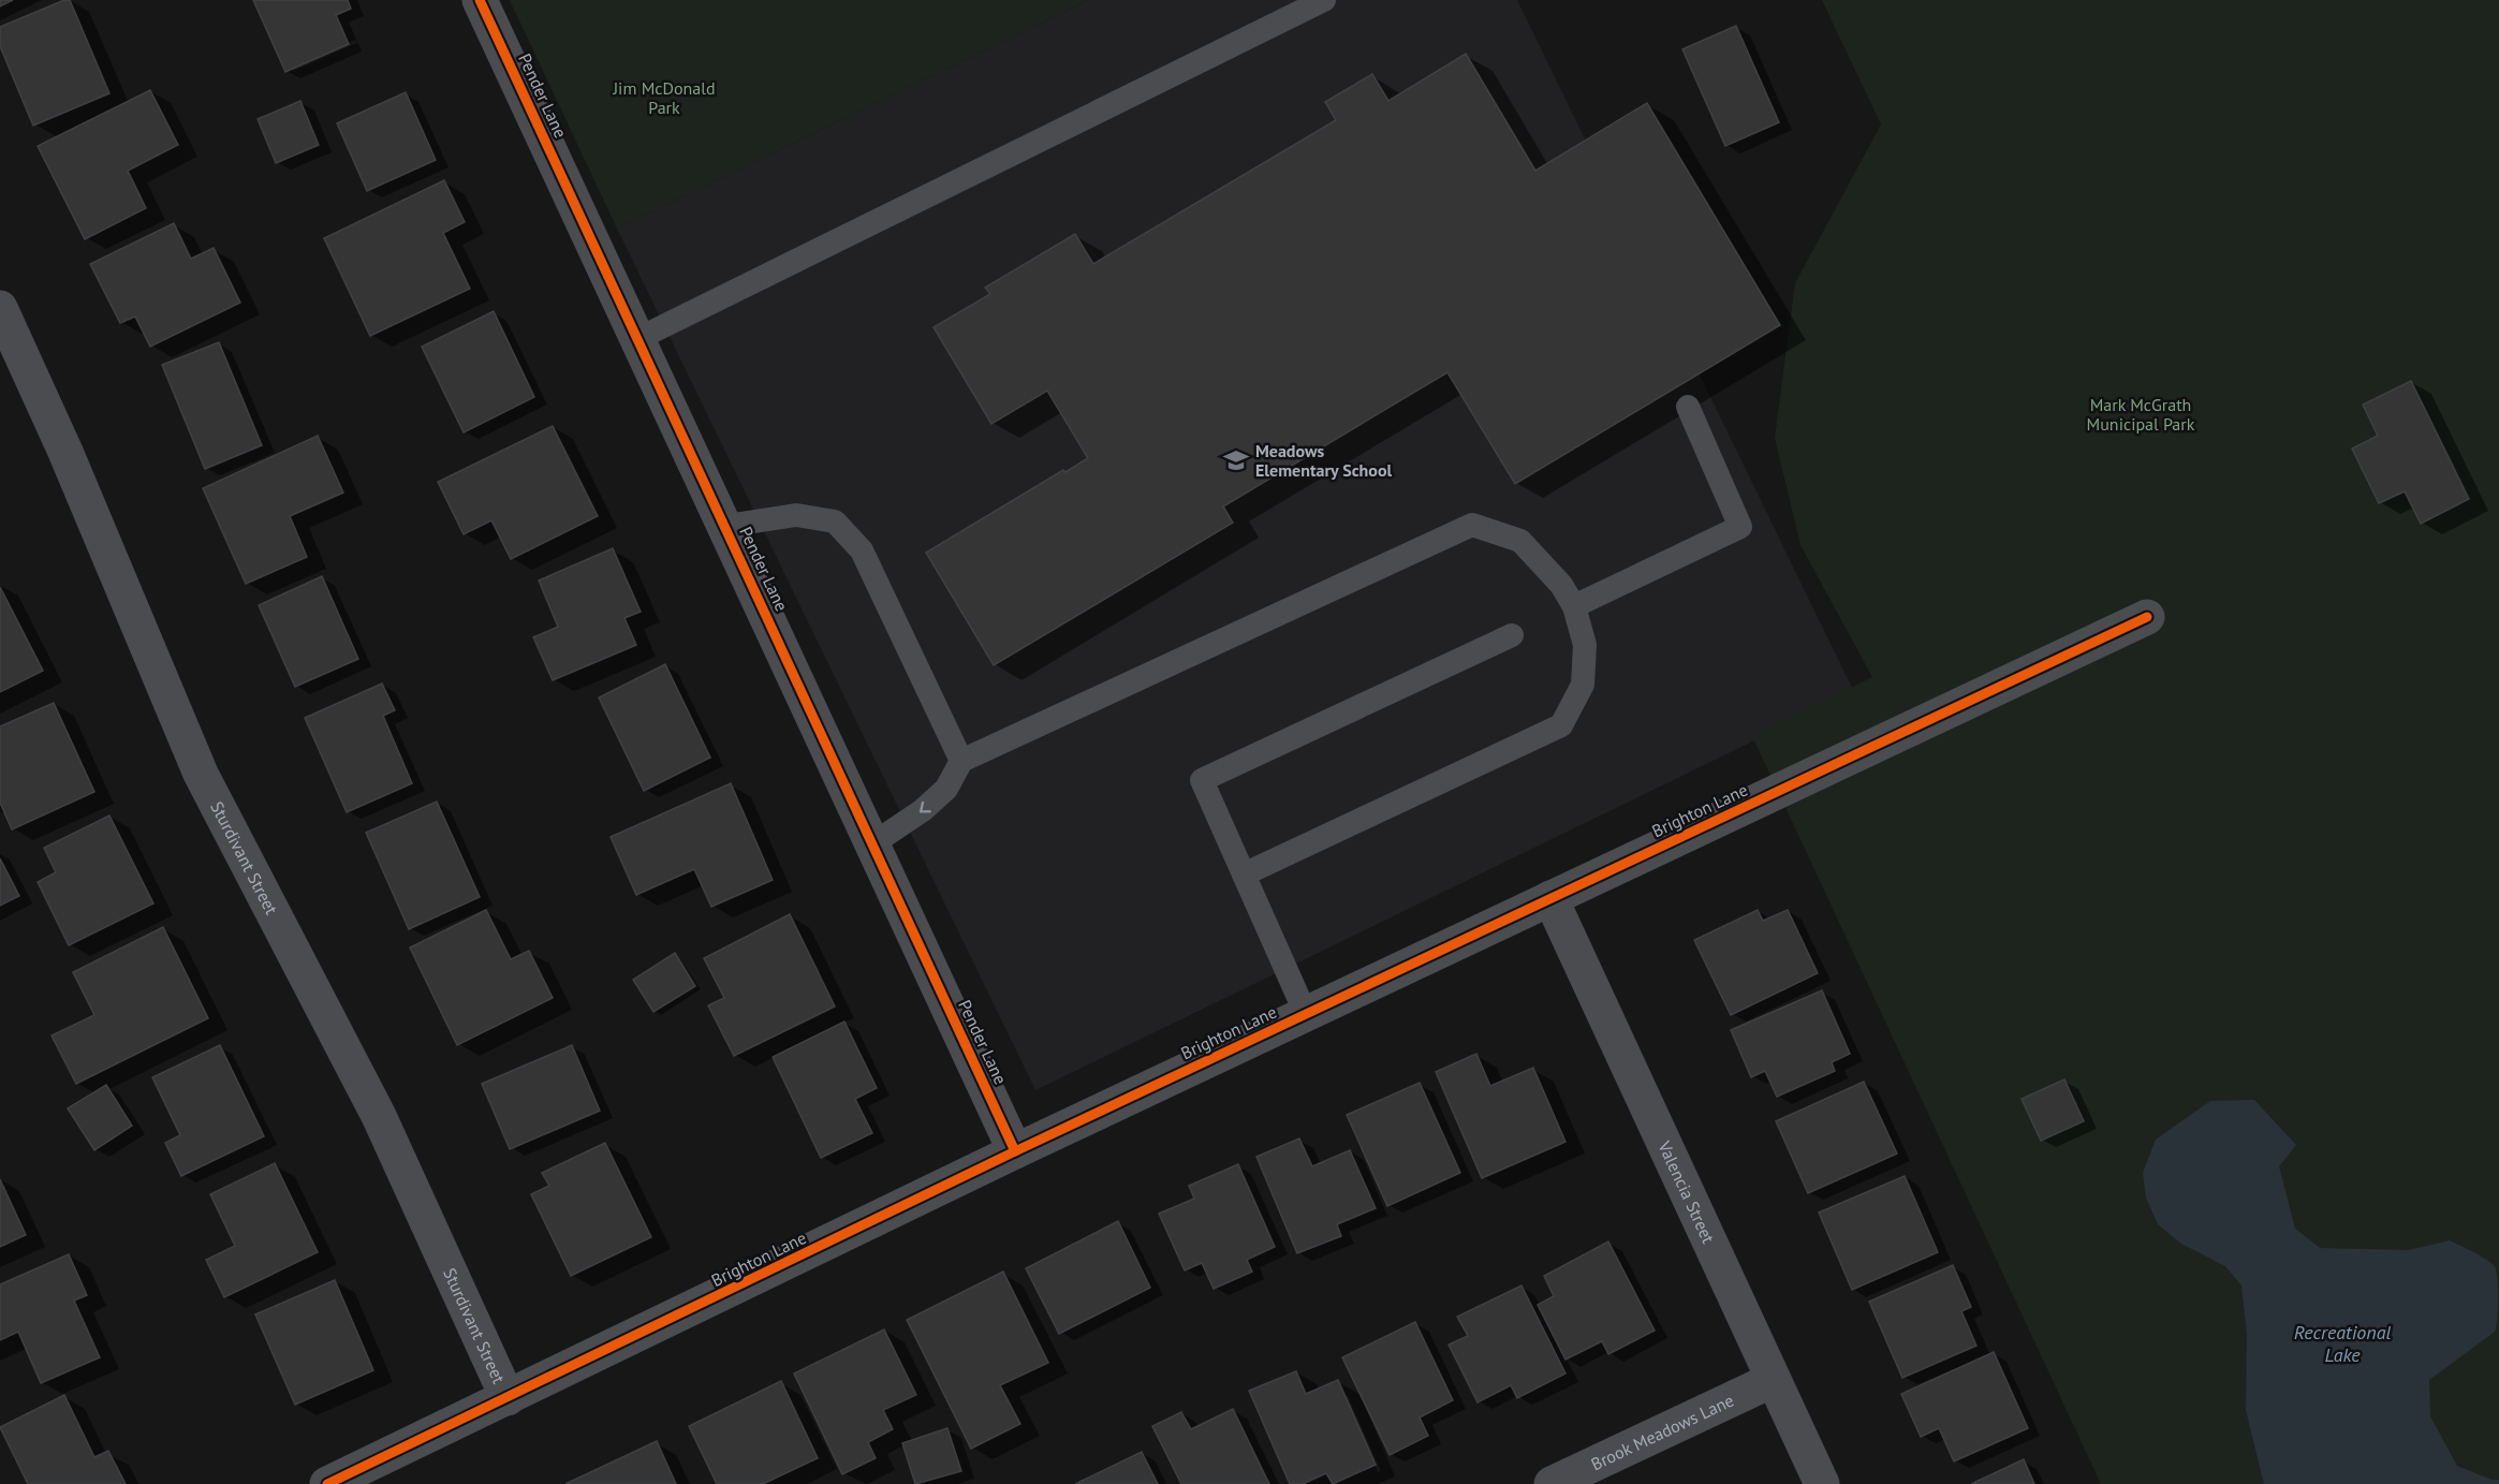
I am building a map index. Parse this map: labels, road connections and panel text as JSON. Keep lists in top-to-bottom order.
{
  "streets": {
    "street": [
      "Pender Lane",
      "Brighton Lane",
      "Sturdivant Street",
      "Valencia Street",
      "Brook Meadows Lane"
    ]
  },
  "crossings": [
    ["Pender Lane", "Brighton Lane"],
    ["Brighton Lane", "Sturdivant Street"],
    ["Brighton Lane", "Valencia Street"],
    ["Valencia Street", "Brook Meadows Lane"]
  ],
  "water": ["Recreational Lake"],
  "parks": ["Jim McDonald Park", "Mark McGrath Municipal Park"],
  "places": {
    "school or university": ["Meadows Elementary School"]
  }
}
